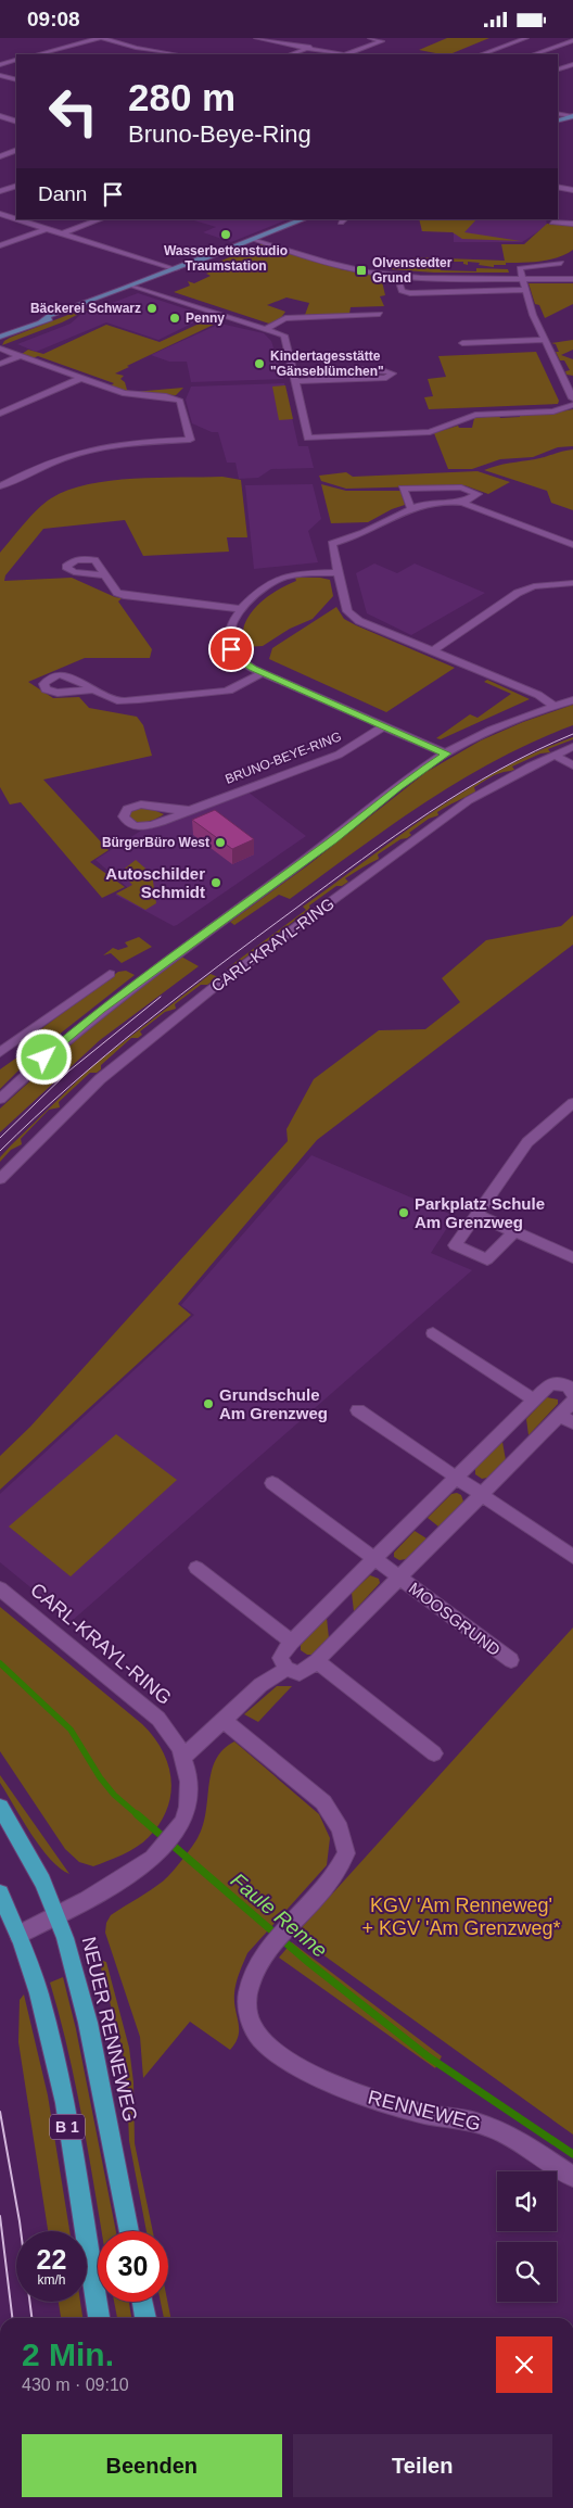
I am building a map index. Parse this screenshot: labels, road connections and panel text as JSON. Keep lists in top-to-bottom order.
{
  "streets": {
    "main road": ["NEUER RENNEWEG", "B 1"],
    "street": [
      "BRUNO-BEYE-RING",
      "CARL-KRAYL-RING",
      "MOOSGRUND",
      "RENNEWEG"
    ]
  },
  "crossings": [
    ["CARL-KRAYL-RING", "MOOSGRUND"],
    ["CARL-KRAYL-RING", "NEUER RENNEWEG"],
    ["CARL-KRAYL-RING", "B 1"],
    ["MOOSGRUND", "RENNEWEG"]
  ],
  "water": ["Faule Renne"],
  "parks": ["KGV 'Am Renneweg' + KGV 'Am Grenzweg*"],
  "places": {
    "other": [
      "Wasserbettenstudio Traumstation",
      "Bäckerei Schwarz",
      "Penny",
      "Kindertagesstätte \"Gänseblümchen\"",
      "BürgerBüro West",
      "Autoschilder Schmidt",
      "Parkplatz Schule Am Grenzweg",
      "Grundschule Am Grenzweg"
    ],
    "transit": ["Olvenstedter Grund"]
  },
  "page": {
    "status": "09:08",
    "turn": ["280 m", "Bruno-Beye-Ring"],
    "then": "Dann",
    "speed": "22 km/h",
    "limit": "30",
    "heading": ["2 Min.", "430 m · 09:10"],
    "buttons": ["Beenden", "Teilen"]
  }
}
